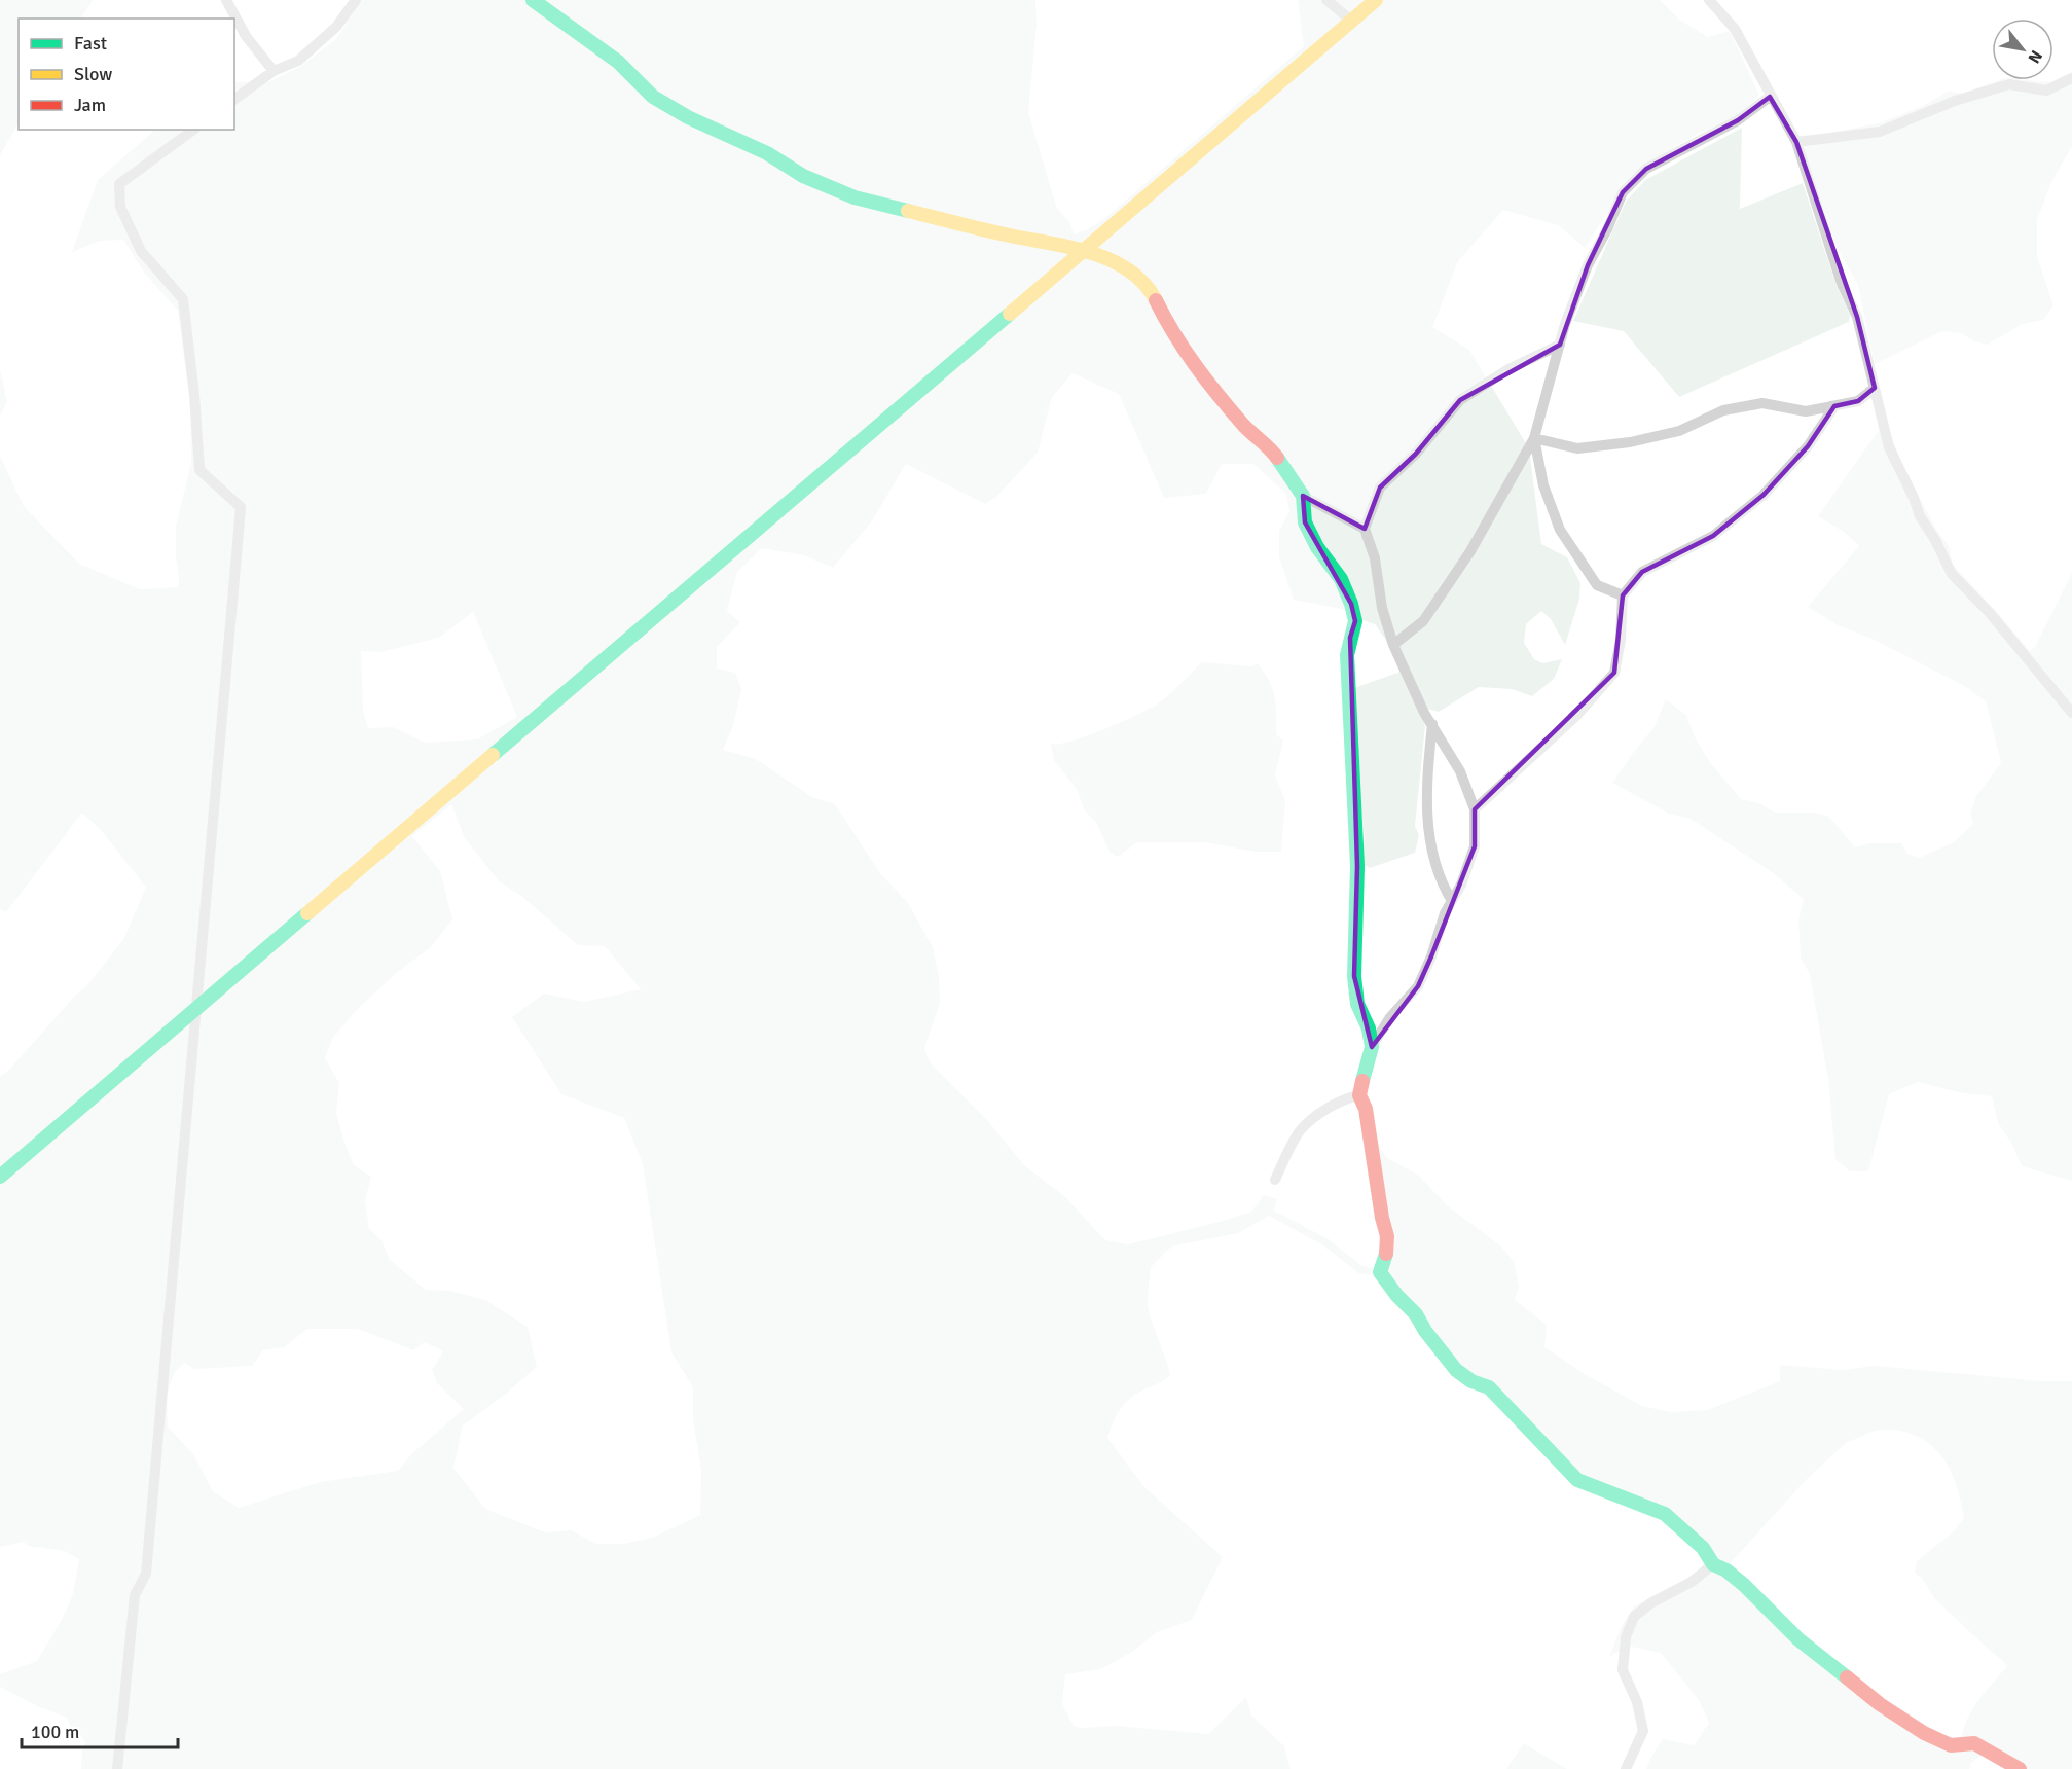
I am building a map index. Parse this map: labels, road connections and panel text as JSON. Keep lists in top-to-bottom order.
{
  "legend": ["Fast", "Slow", "Jam"],
  "scale_bar": "100 m",
  "north": "bottom right"
}
